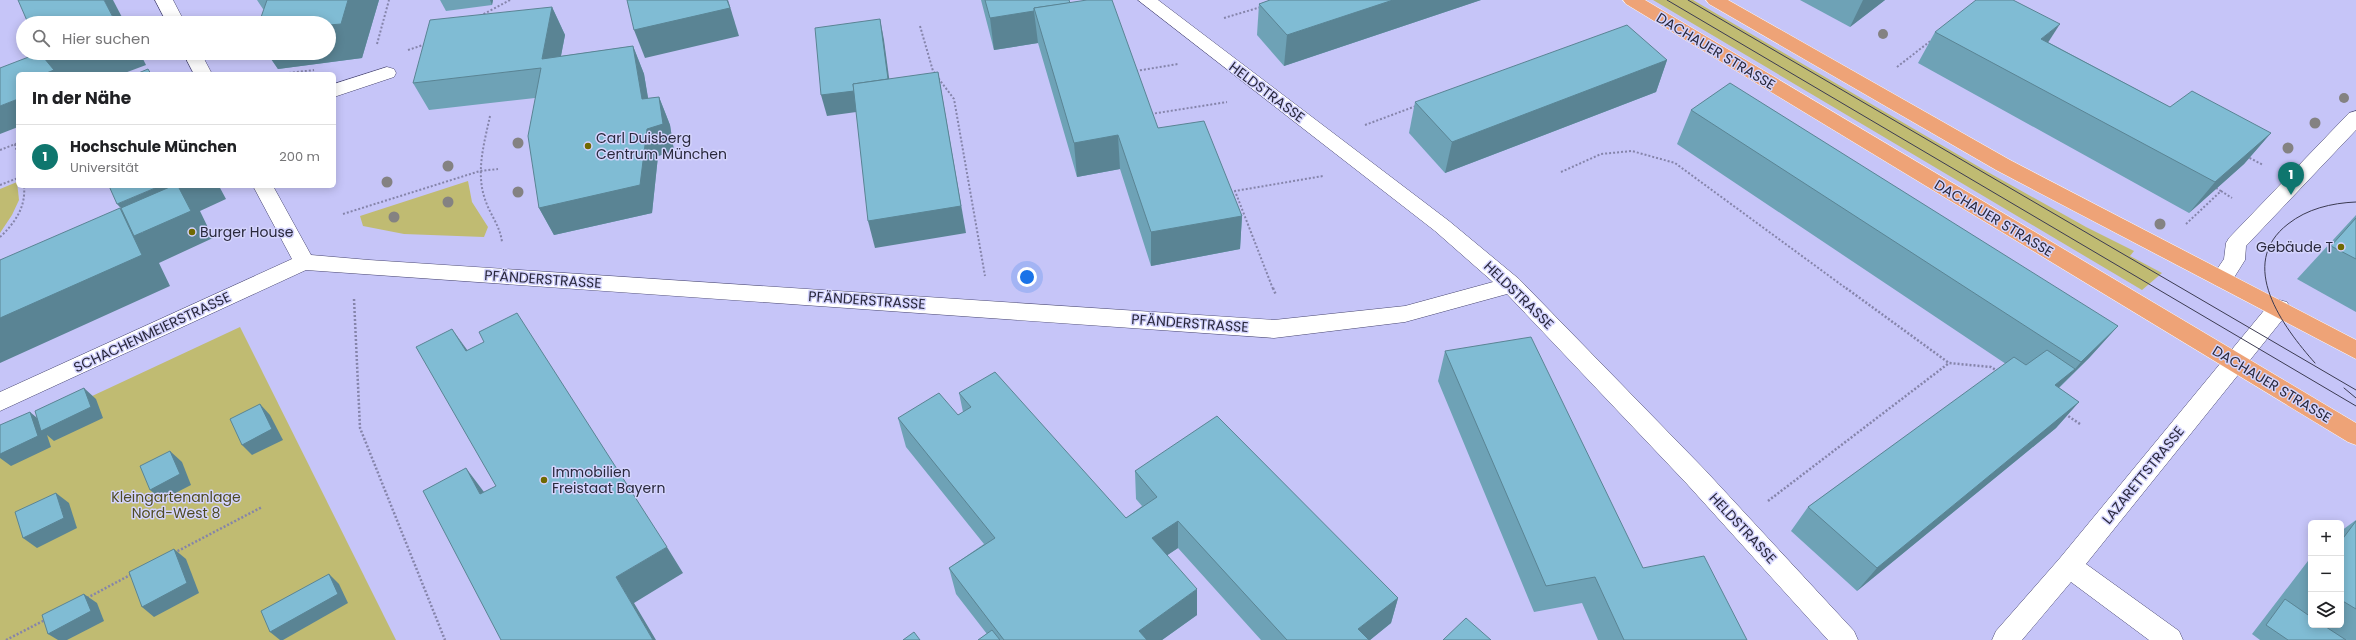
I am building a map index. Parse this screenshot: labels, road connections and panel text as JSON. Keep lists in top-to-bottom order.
{
  "streets": {
    "main road": ["DACHAUER STRASSE"],
    "street": [
      "HELDSTRASSE",
      "PFÄNDERSTRASSE",
      "SCHACHENMEIERSTRASSE",
      "LAZARETTSTRASSE"
    ]
  },
  "crossings": [
    ["DACHAUER STRASSE", "LAZARETTSTRASSE"],
    ["HELDSTRASSE", "PFÄNDERSTRASSE"],
    ["PFÄNDERSTRASSE", "SCHACHENMEIERSTRASSE"]
  ],
  "parks": ["Kleingartenanlage Nord-West 8"],
  "places": [
    "Carl Duisberg Centrum München",
    "Burger House",
    "Gebäude T",
    "Immobilien Freistaat Bayern"
  ],
  "page": {
    "search": "Hier suchen",
    "heading": "In der Nähe",
    "list": [
      {
        "mark": "1",
        "name": "Hochschule München",
        "note": "Universität",
        "value": "200 m"
      }
    ],
    "pins": "1",
    "map_buttons": ["+", "−"]
  }
}
